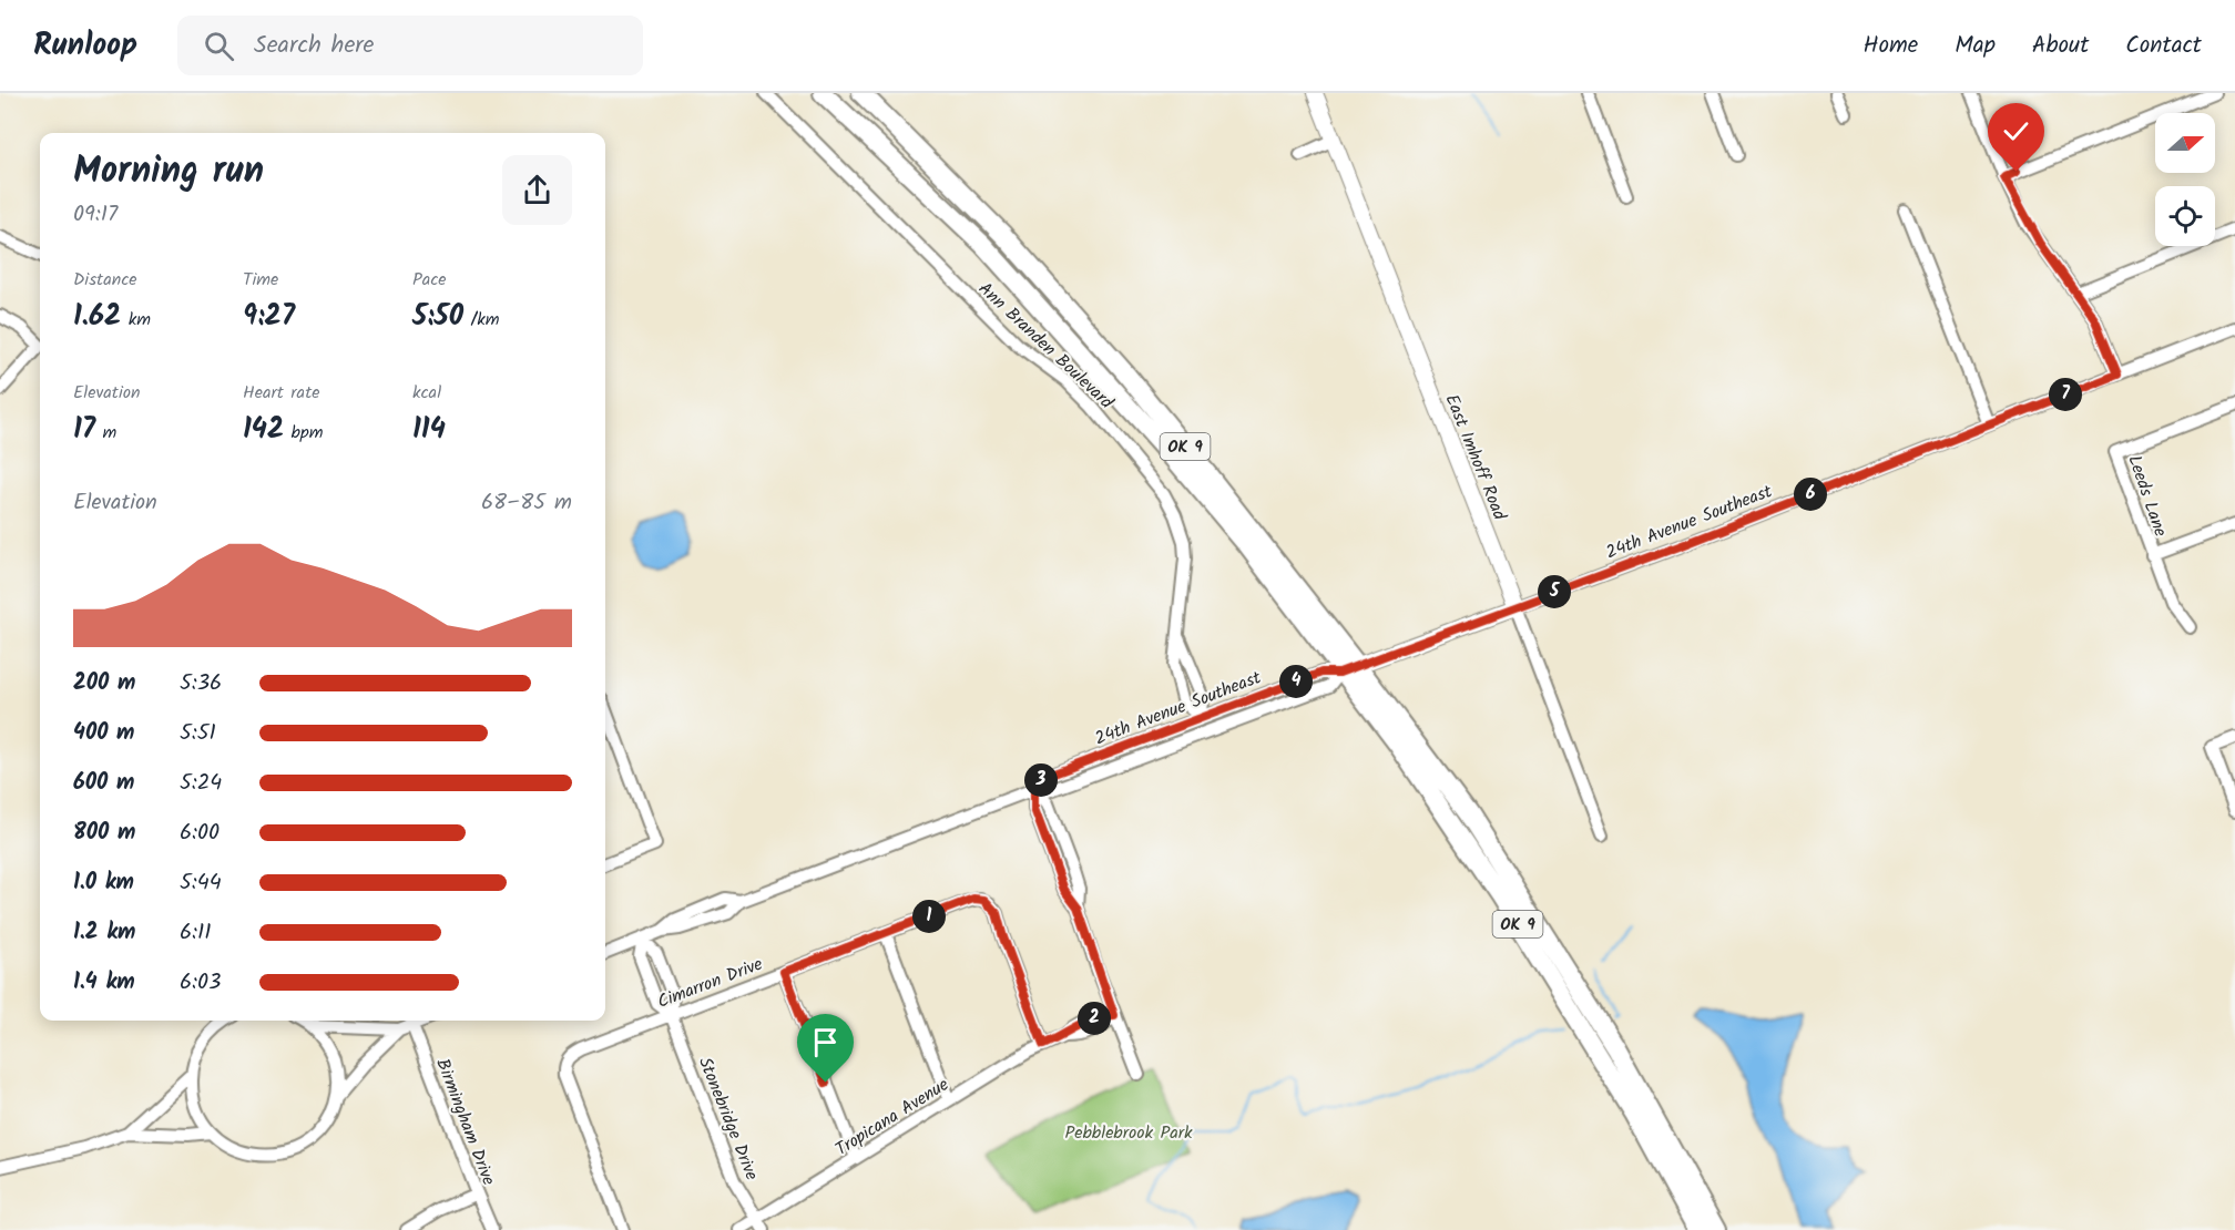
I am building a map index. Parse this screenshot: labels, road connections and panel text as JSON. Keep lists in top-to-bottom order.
{
  "streets": {
    "highway": ["OK 9"],
    "main road": ["East Imhoff Road", "24th Avenue Southeast"],
    "street": [
      "Ann Branden Boulevard",
      "Leeds Lane",
      "Cimarron Drive",
      "Tropicana Avenue",
      "Stonebridge Drive",
      "Birmingham Drive"
    ]
  },
  "crossings": [
    ["Ann Branden Boulevard", "24th Avenue Southeast"],
    ["OK 9", "24th Avenue Southeast"],
    ["East Imhoff Road", "24th Avenue Southeast"],
    ["24th Avenue Southeast", "Stonebridge Drive"],
    ["Cimarron Drive", "Tropicana Avenue"],
    ["Cimarron Drive", "Stonebridge Drive"],
    ["Tropicana Avenue", "Stonebridge Drive"]
  ],
  "parks": ["Pebblebrook Park"],
  "north": "right",
  "page": {
    "header": "Runloop",
    "search": "Search here",
    "nav": [
      "Home",
      "Map",
      "About",
      "Contact"
    ],
    "heading": ["Morning run", "09:17"],
    "stats": [
      ["Distance", "1.62 km"],
      ["Time", "9:27"],
      ["Pace", "5:50 /km"],
      ["Elevation", "17 m"],
      ["Heart rate", "142 bpm"],
      ["kcal", "114"]
    ],
    "pins": [
      "7",
      "6",
      "5",
      "4",
      "3",
      "1",
      "2"
    ],
    "chart": ["Elevation", "68–85 m"],
    "list": [
      {
        "name": "200 m",
        "note": "5:36"
      },
      {
        "name": "400 m",
        "note": "5:51"
      },
      {
        "name": "600 m",
        "note": "5:24"
      },
      {
        "name": "800 m",
        "note": "6:00"
      },
      {
        "name": "1.0 km",
        "note": "5:44"
      },
      {
        "name": "1.2 km",
        "note": "6:11"
      },
      {
        "name": "1.4 km",
        "note": "6:03"
      }
    ]
  }
}
